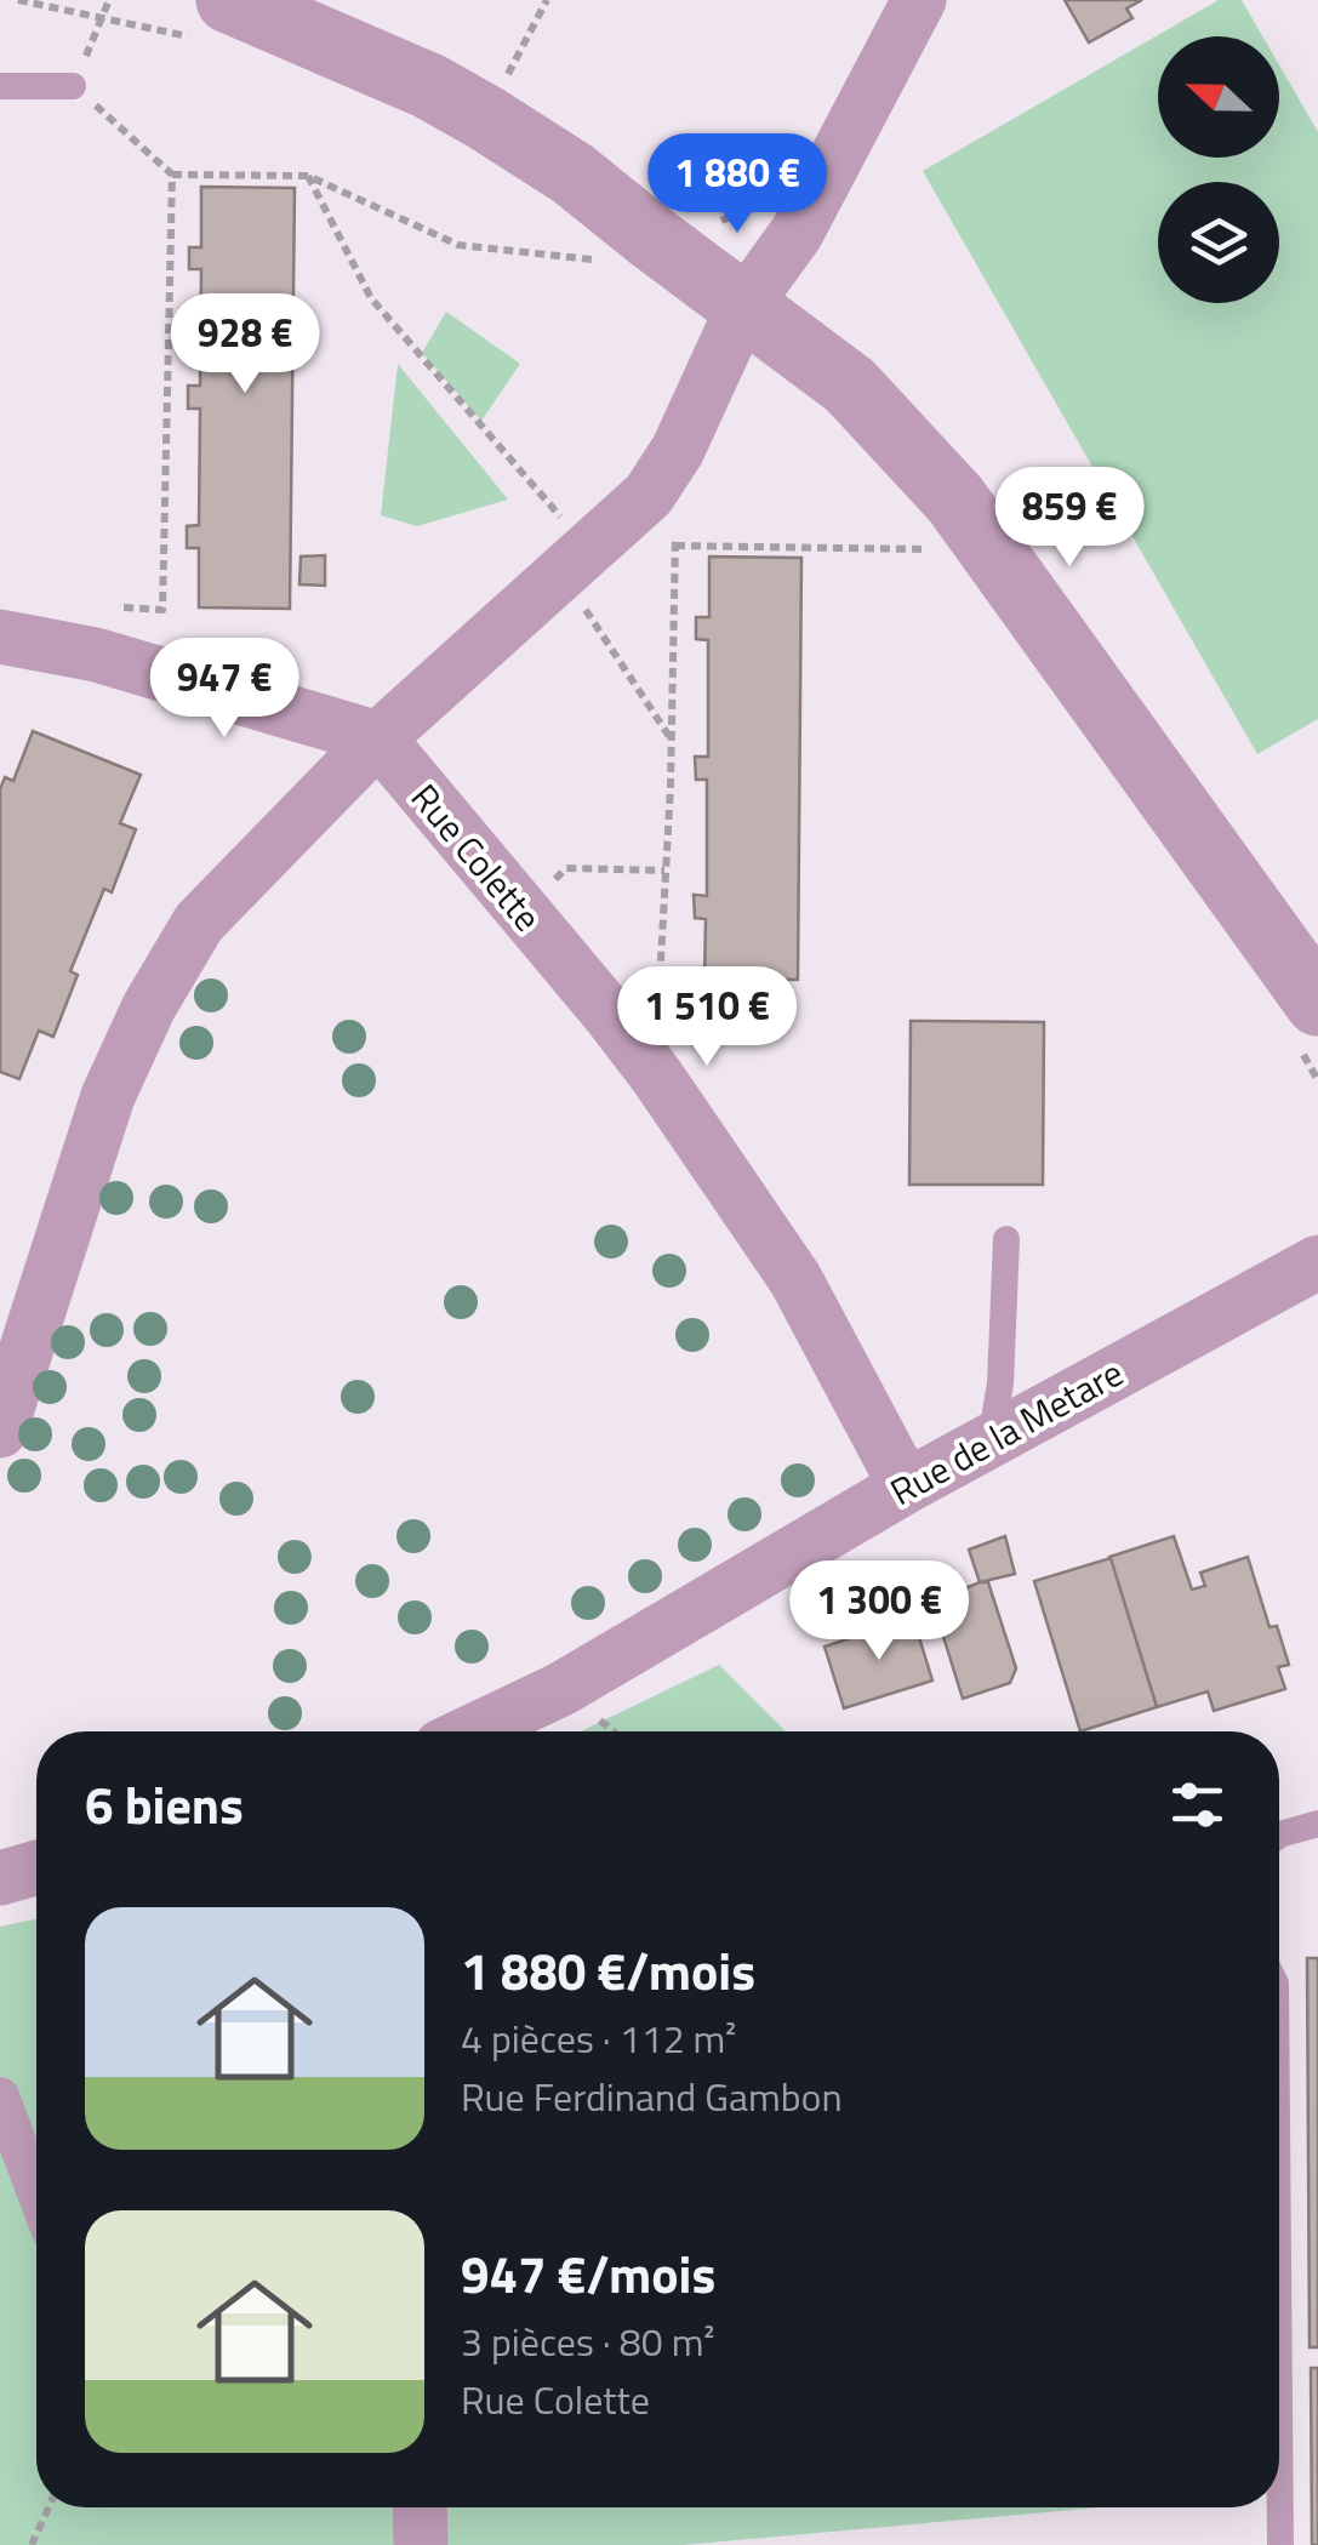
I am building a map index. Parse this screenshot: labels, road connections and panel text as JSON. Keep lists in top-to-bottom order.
{
  "streets": {
    "street": ["Rue Colette", "Rue de la Metare"]
  },
  "crossings": [
    ["Rue Colette", "Rue de la Metare"]
  ],
  "north": "left",
  "page": {
    "price": [
      "1 880 €",
      "928 €",
      "859 €",
      "947 €",
      "1 510 €",
      "1 300 €"
    ],
    "heading": "6 biens",
    "list": [
      {
        "name": "1 880 €/mois",
        "note": "4 pièces · 112 m² · Rue Ferdinand Gambon"
      },
      {
        "name": "947 €/mois",
        "note": "3 pièces · 80 m² · Rue Colette"
      }
    ]
  }
}
